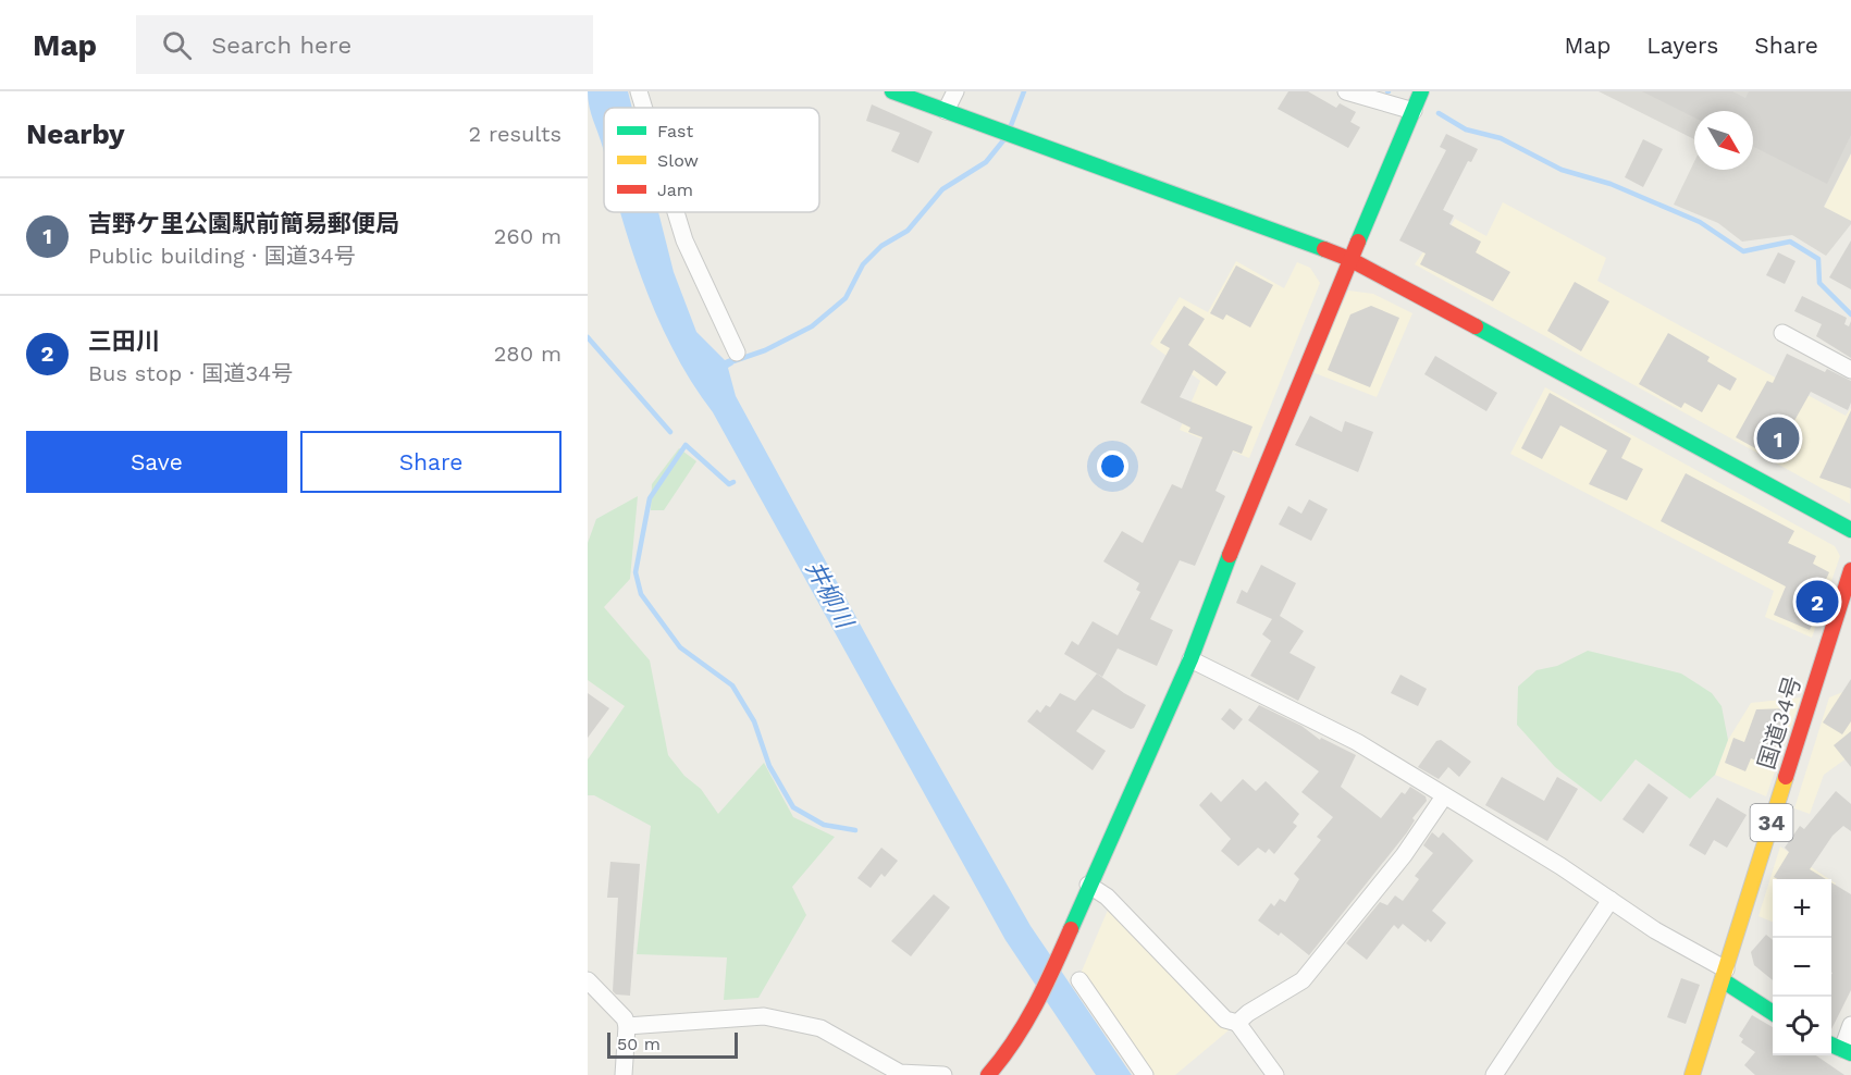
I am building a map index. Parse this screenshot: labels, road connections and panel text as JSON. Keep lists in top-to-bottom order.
{
  "streets": {
    "main road": ["国道34号", "34"]
  },
  "water": ["井柳川"],
  "legend": ["Fast", "Slow", "Jam"],
  "scale_bar": "50 m",
  "north": "bottom right",
  "page": {
    "header": "Map",
    "search": "Search here",
    "nav": ["Map", "Layers", "Share"],
    "heading": ["Nearby", "2 results"],
    "list": [
      {
        "mark": "1",
        "name": "吉野ケ里公園駅前簡易郵便局",
        "note": "Public building · 国道34号",
        "value": "260 m"
      },
      {
        "mark": "2",
        "name": "三田川",
        "note": "Bus stop · 国道34号",
        "value": "280 m"
      }
    ],
    "buttons": ["Save", "Share"],
    "pins": ["1", "2"],
    "map_buttons": ["+", "−"],
    "scale": "50 m"
  }
}
